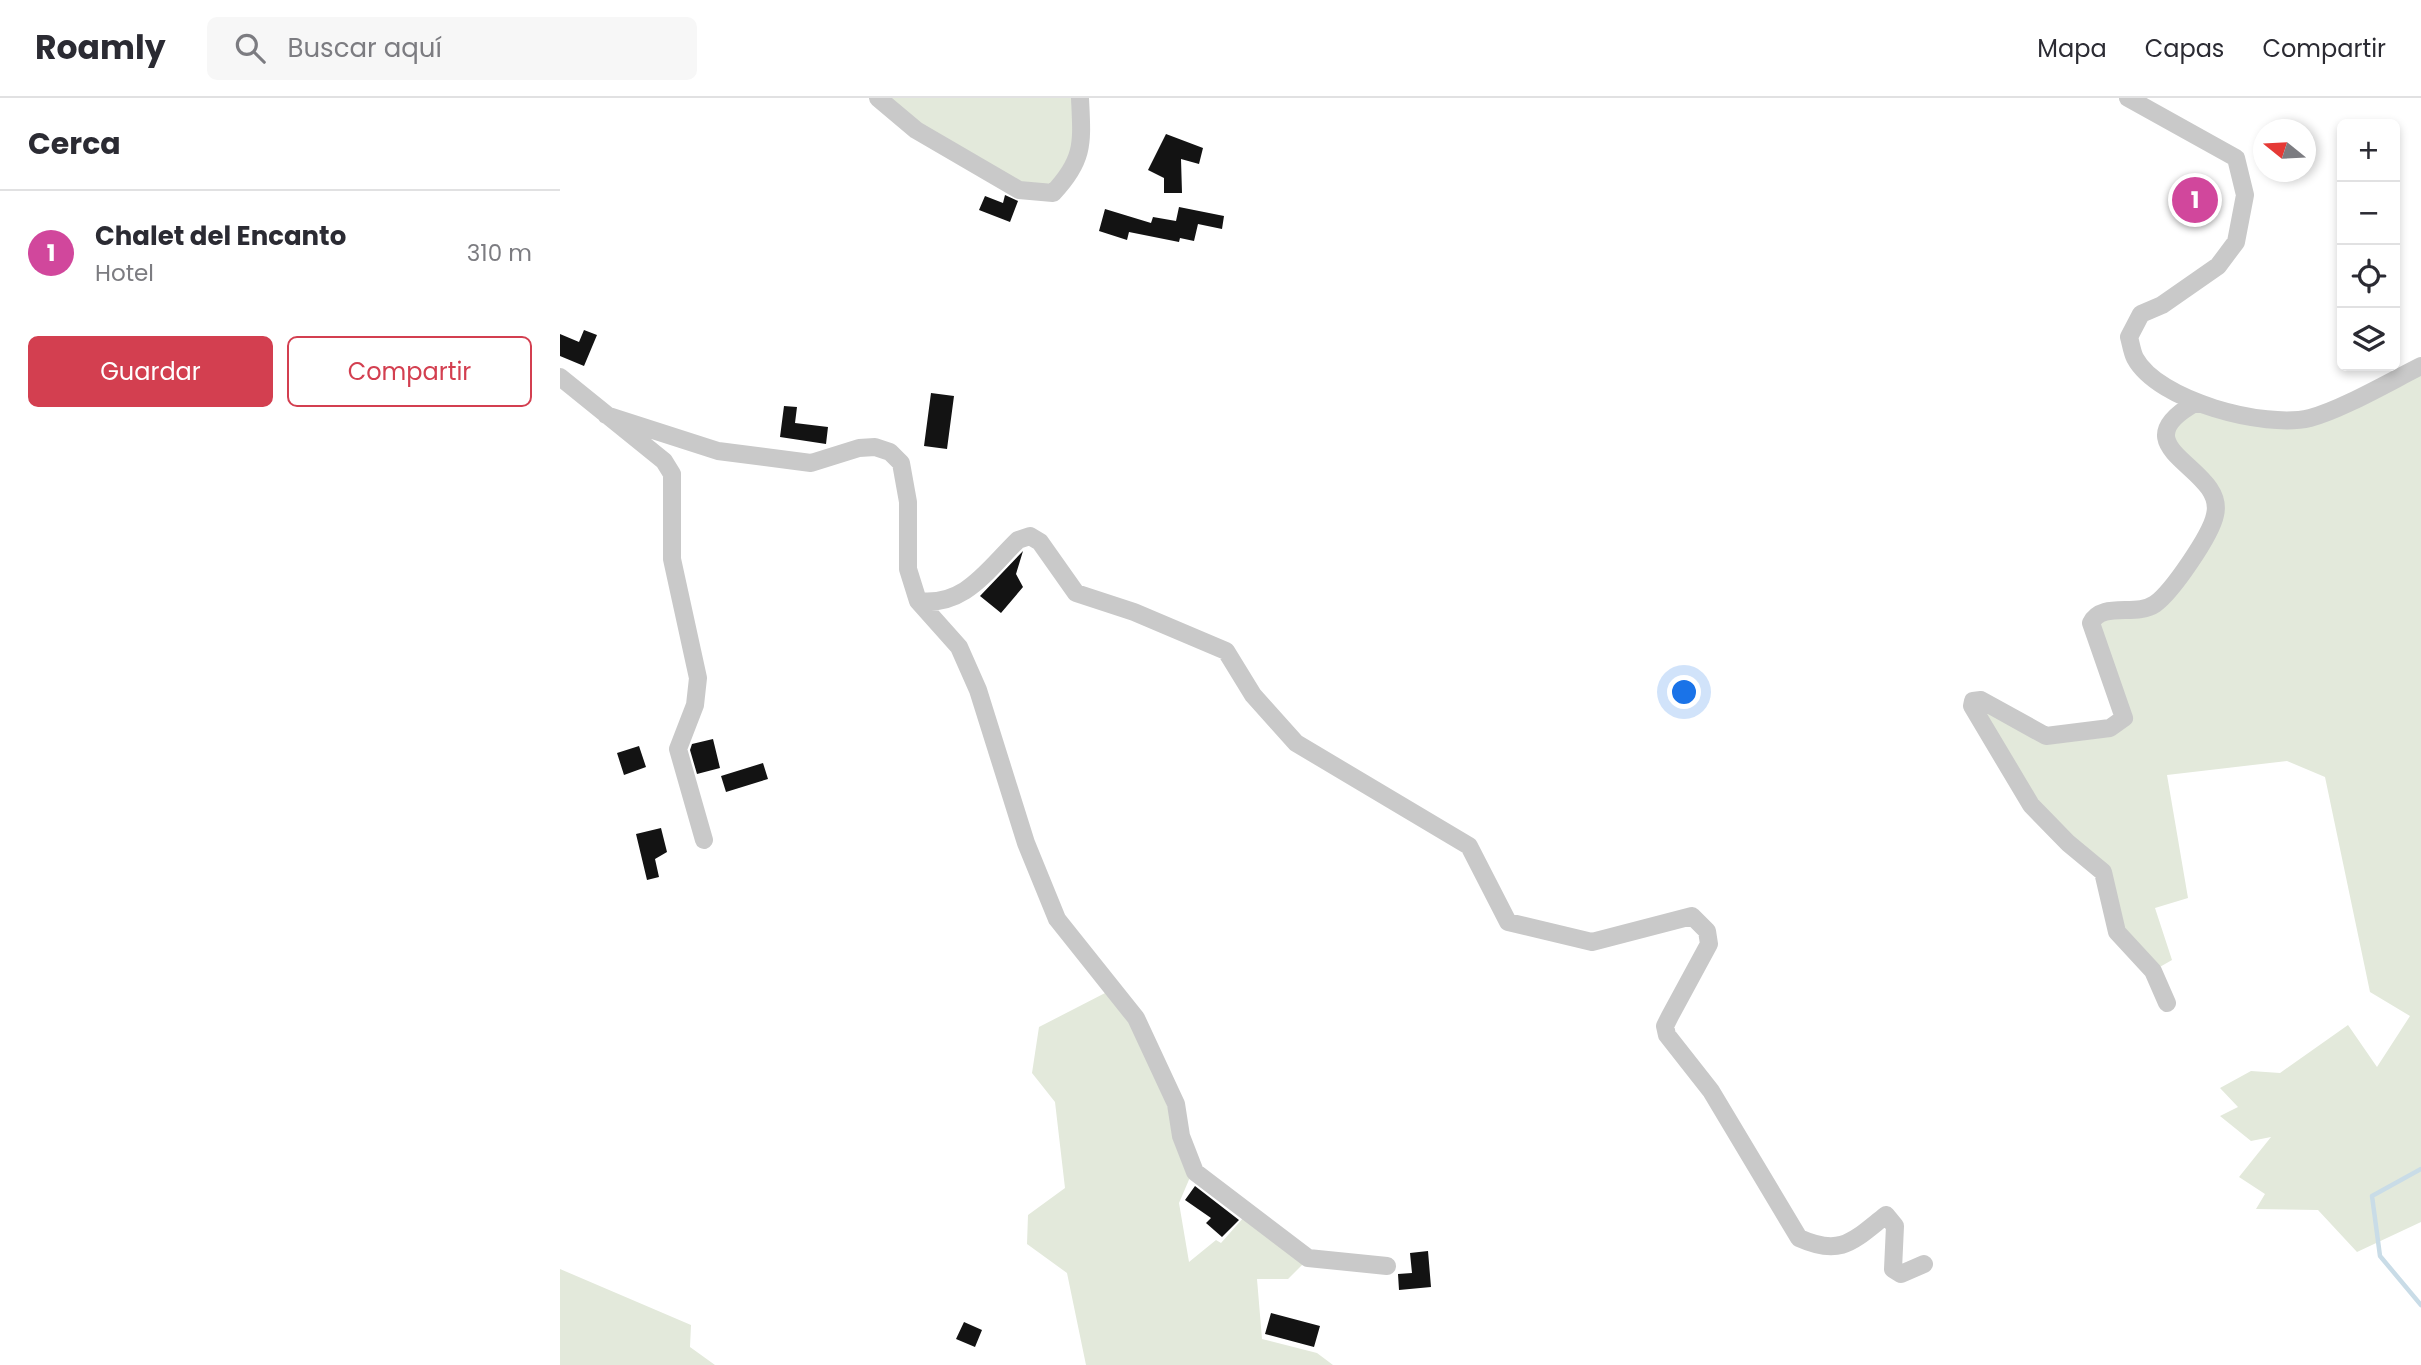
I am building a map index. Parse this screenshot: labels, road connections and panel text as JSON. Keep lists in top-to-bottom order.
{
  "north": "left",
  "page": {
    "header": "Roamly",
    "search": "Buscar aquí",
    "nav": ["Mapa", "Capas", "Compartir"],
    "heading": "Cerca",
    "map_buttons": ["+", "−"],
    "pins": "1",
    "list": [
      {
        "mark": "1",
        "name": "Chalet del Encanto",
        "note": "Hotel",
        "value": "310 m"
      }
    ],
    "buttons": ["Guardar", "Compartir"]
  }
}
